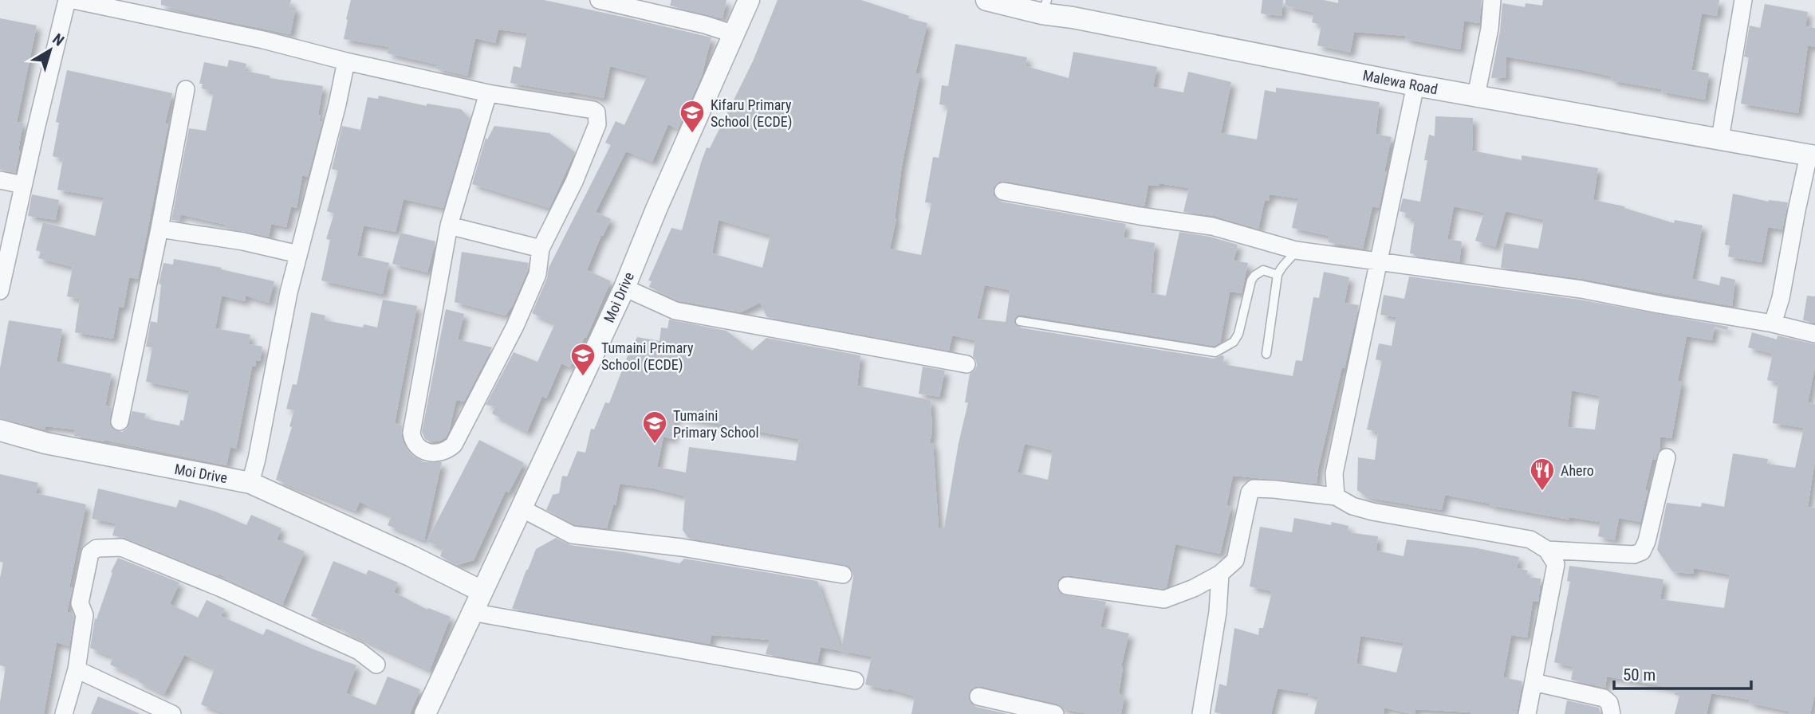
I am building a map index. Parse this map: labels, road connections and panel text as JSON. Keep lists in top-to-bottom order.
{
  "streets": {
    "street": ["Malewa Road", "Moi Drive"]
  },
  "places": {
    "school or university": ["Kifaru Primary School (ECDE)", "Tumaini Primary School (ECDE)", "Tumaini Primary School"],
    "restaurant": ["Ahero"]
  },
  "scale_bar": "50 m",
  "north": "top right"
}
